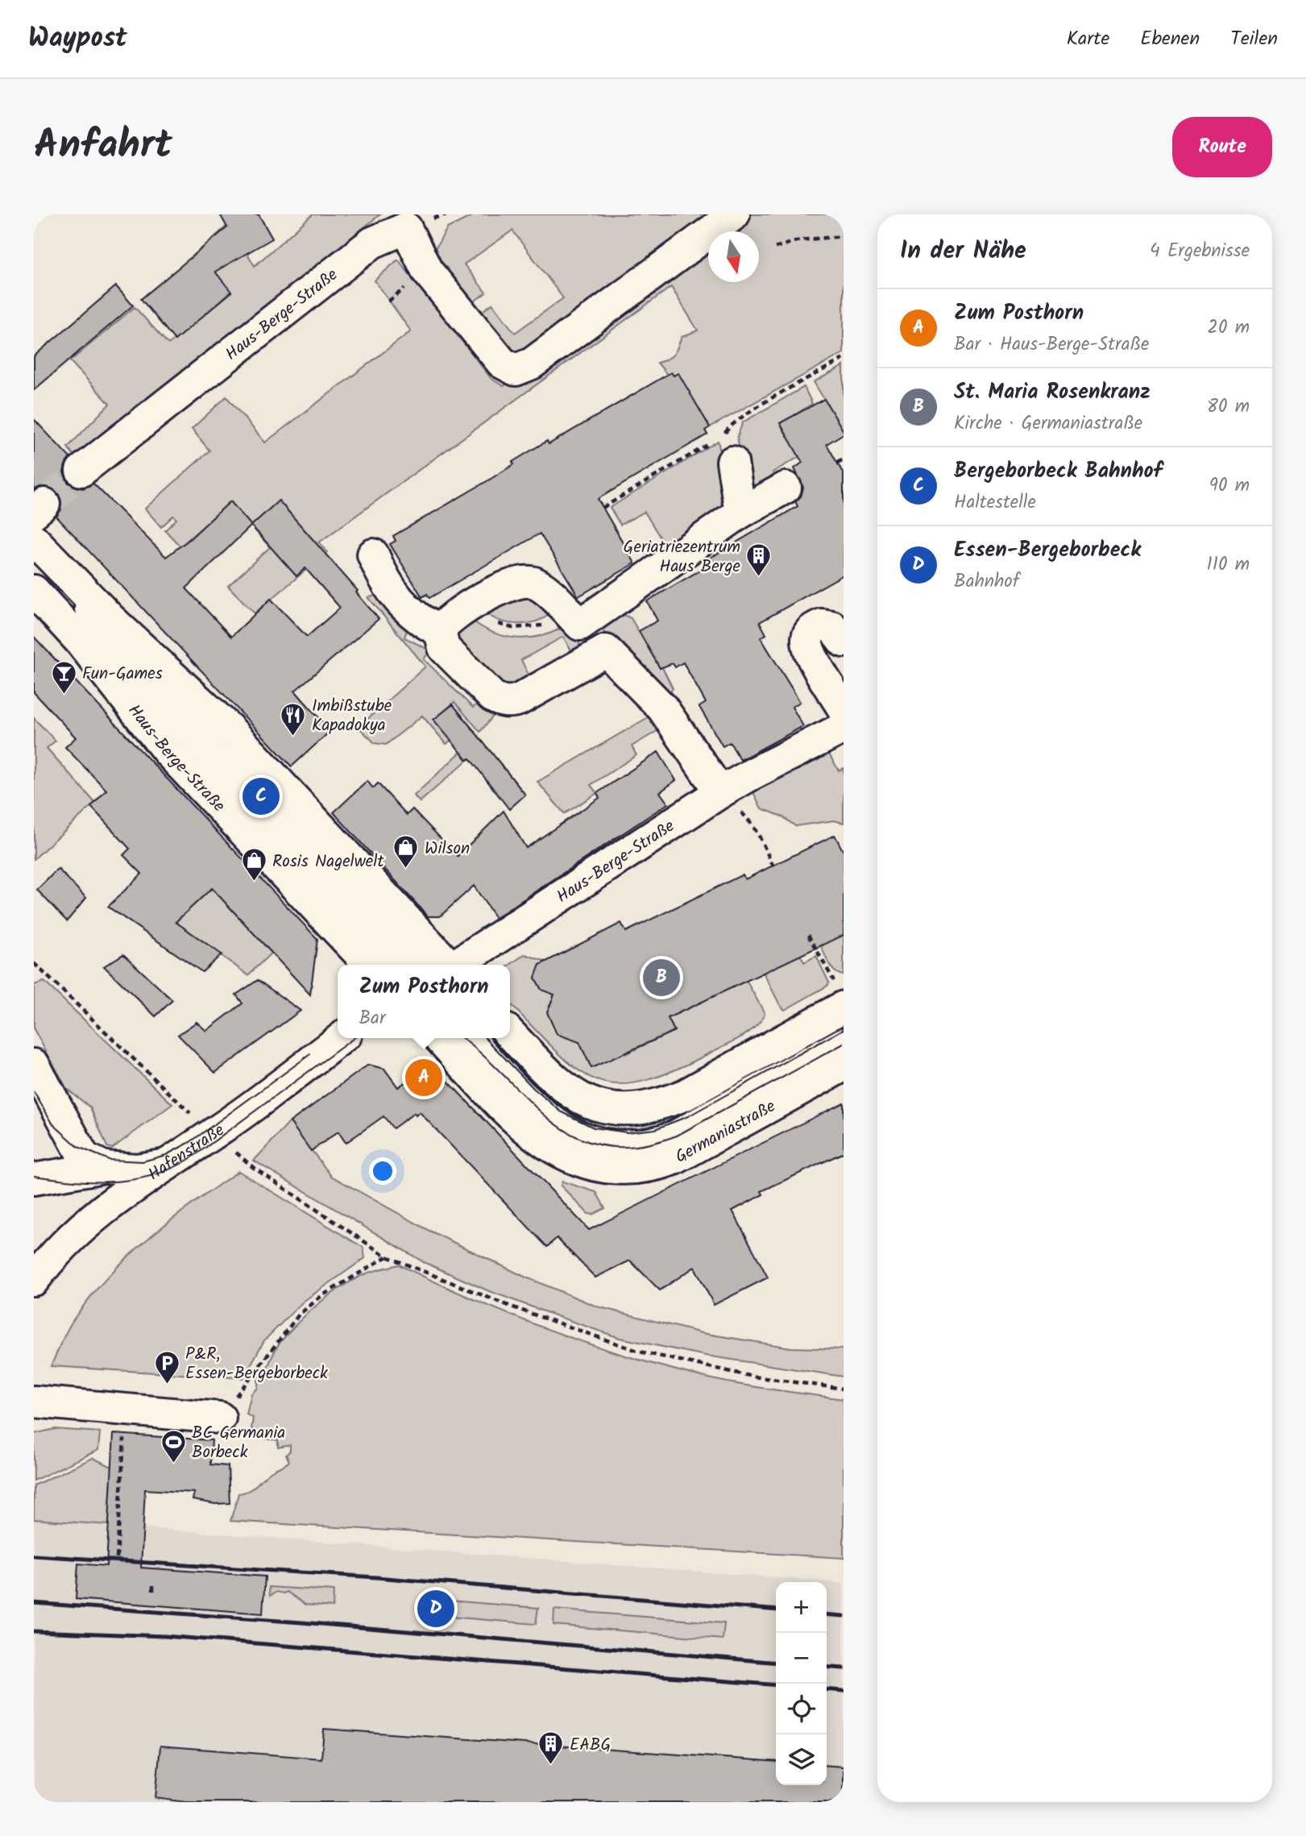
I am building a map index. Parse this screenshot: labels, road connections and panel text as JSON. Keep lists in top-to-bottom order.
{
  "streets": {
    "main road": ["Haus-Berge-Straße", "Germaniastraße", "Hafenstraße"]
  },
  "places": {
    "building": ["Geriatriezentrum Haus Berge", "EABG"],
    "bar": ["Fun-Games"],
    "restaurant": ["Imbißstube Kapadokya"],
    "shop": ["Wilson", "Rosis Nagelwelt"],
    "parking": ["P&R, Essen-Bergeborbeck"],
    "sports": ["BC Germania Borbeck"]
  },
  "north": "bottom",
  "page": {
    "header": "Waypost",
    "nav": ["Karte", "Ebenen", "Teilen"],
    "title": "Anfahrt",
    "buttons": "Route",
    "heading": ["In der Nähe", "4 Ergebnisse"],
    "list": [
      {
        "mark": "A",
        "name": "Zum Posthorn",
        "note": "Bar · Haus-Berge-Straße",
        "value": "20 m"
      },
      {
        "mark": "B",
        "name": "St. Maria Rosenkranz",
        "note": "Kirche · Germaniastraße",
        "value": "80 m"
      },
      {
        "mark": "C",
        "name": "Bergeborbeck Bahnhof",
        "note": "Haltestelle",
        "value": "90 m"
      },
      {
        "mark": "D",
        "name": "Essen-Bergeborbeck",
        "note": "Bahnhof",
        "value": "110 m"
      }
    ],
    "pins": [
      "C",
      "B",
      "A",
      "D"
    ],
    "popup": ["Zum Posthorn", "Bar"],
    "map_buttons": ["+", "−"]
  }
}
